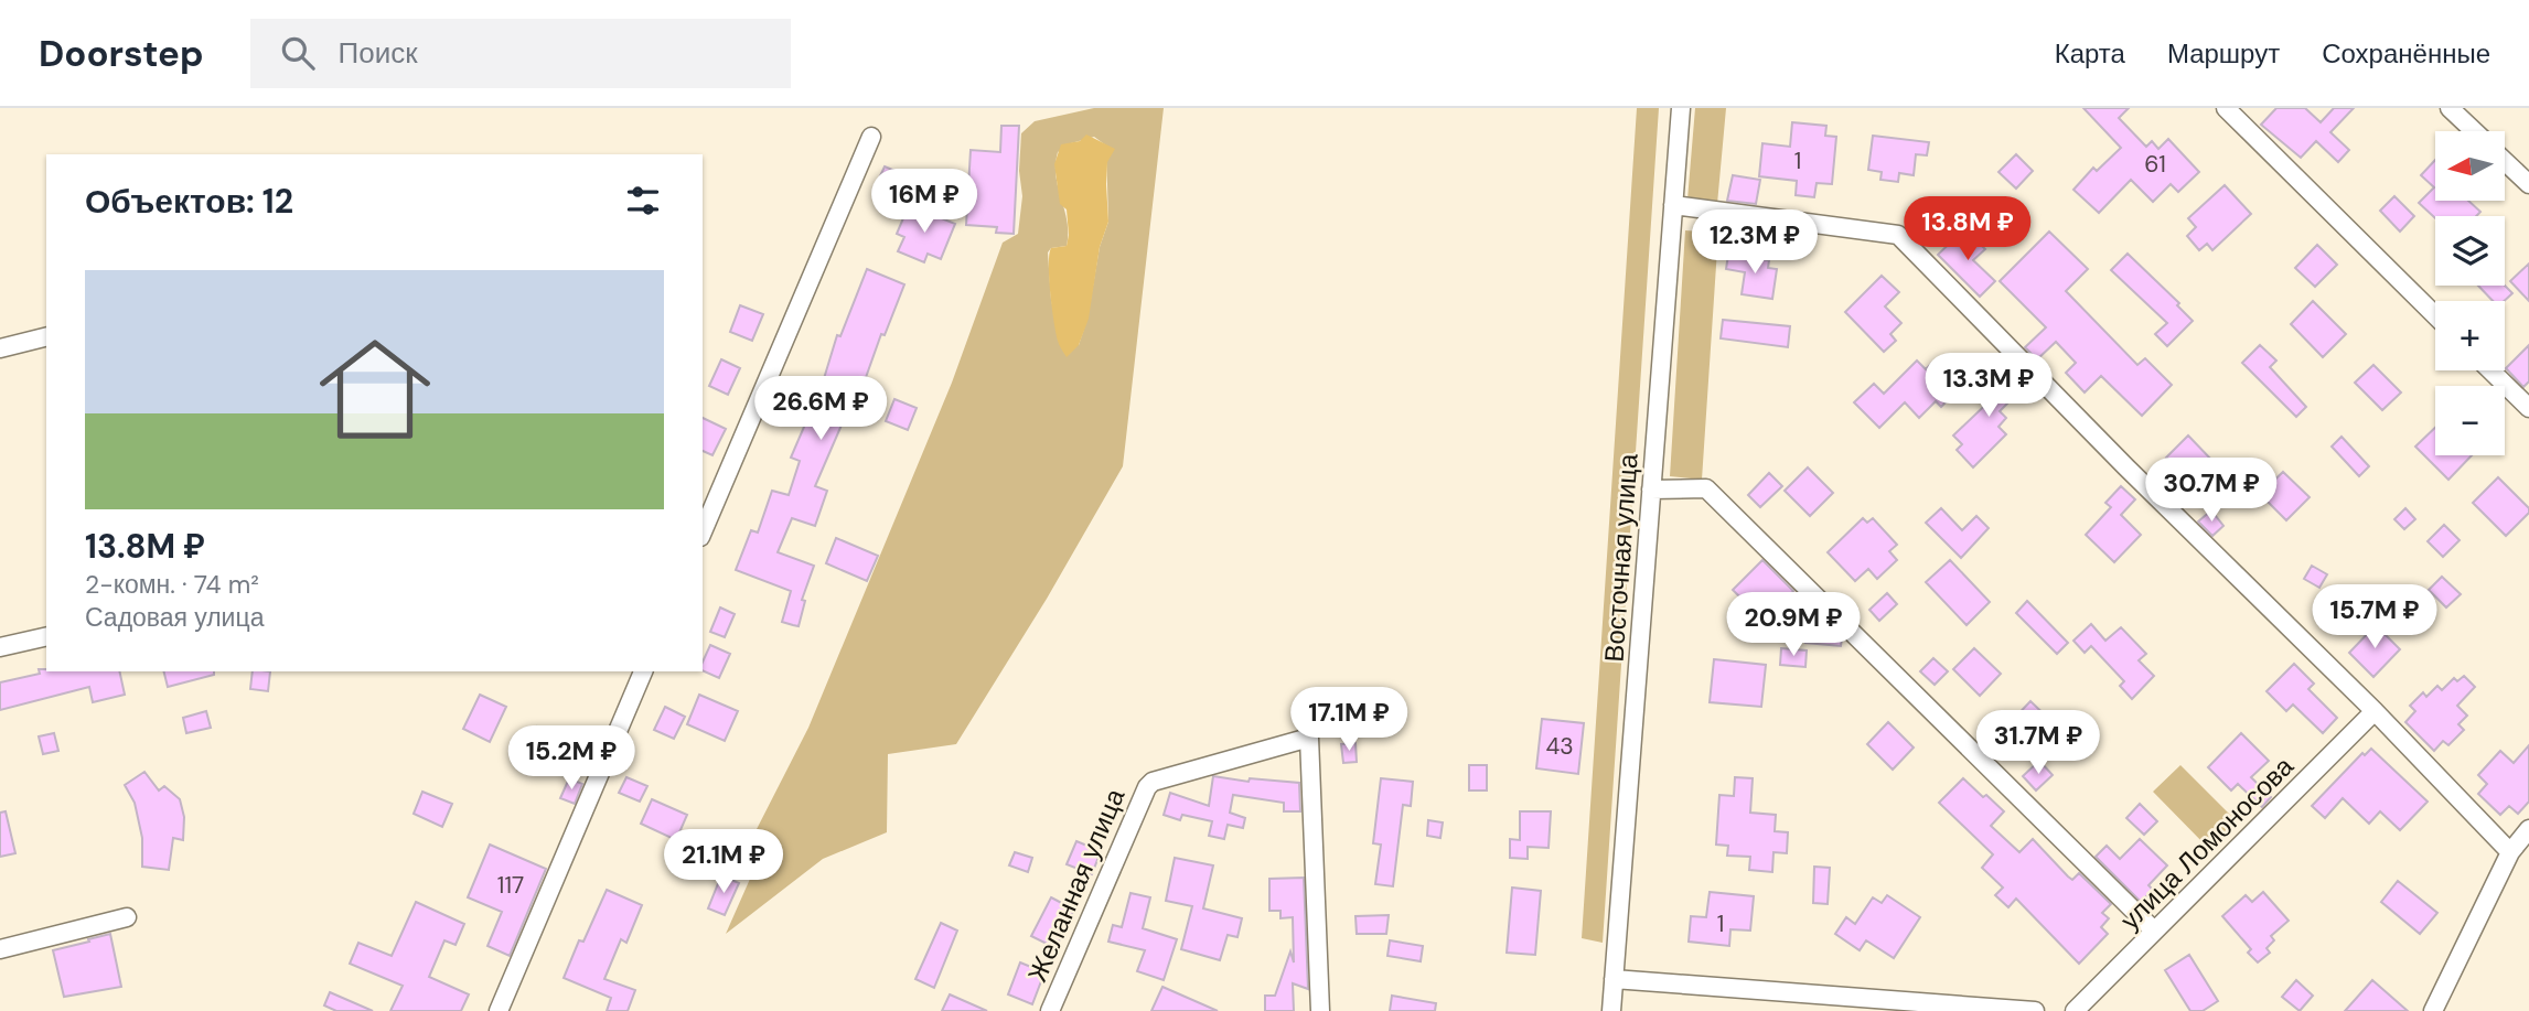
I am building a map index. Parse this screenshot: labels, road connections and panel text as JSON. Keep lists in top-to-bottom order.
{
  "streets": {
    "street": ["Восточная улица", "улица Ломоносова", "Желанная улица"]
  },
  "house_numbers": [
    "1",
    "61",
    "43",
    "117",
    "1"
  ],
  "north": "left",
  "page": {
    "header": "Doorstep",
    "search": "Поиск",
    "nav": ["Карта", "Маршрут", "Сохранённые"],
    "map_buttons": ["+", "−"],
    "heading": "Объектов: 12",
    "price": [
      "16M ₽",
      "13.8M ₽",
      "12.3M ₽",
      "13.3M ₽",
      "26.6M ₽",
      "30.7M ₽",
      "15.7M ₽",
      "20.9M ₽",
      "17.1M ₽",
      "31.7M ₽",
      "15.2M ₽",
      "21.1M ₽"
    ],
    "list": [
      {
        "name": "13.8M ₽",
        "note": "2-комн. · 74 m² · Садовая улица"
      }
    ]
  }
}
